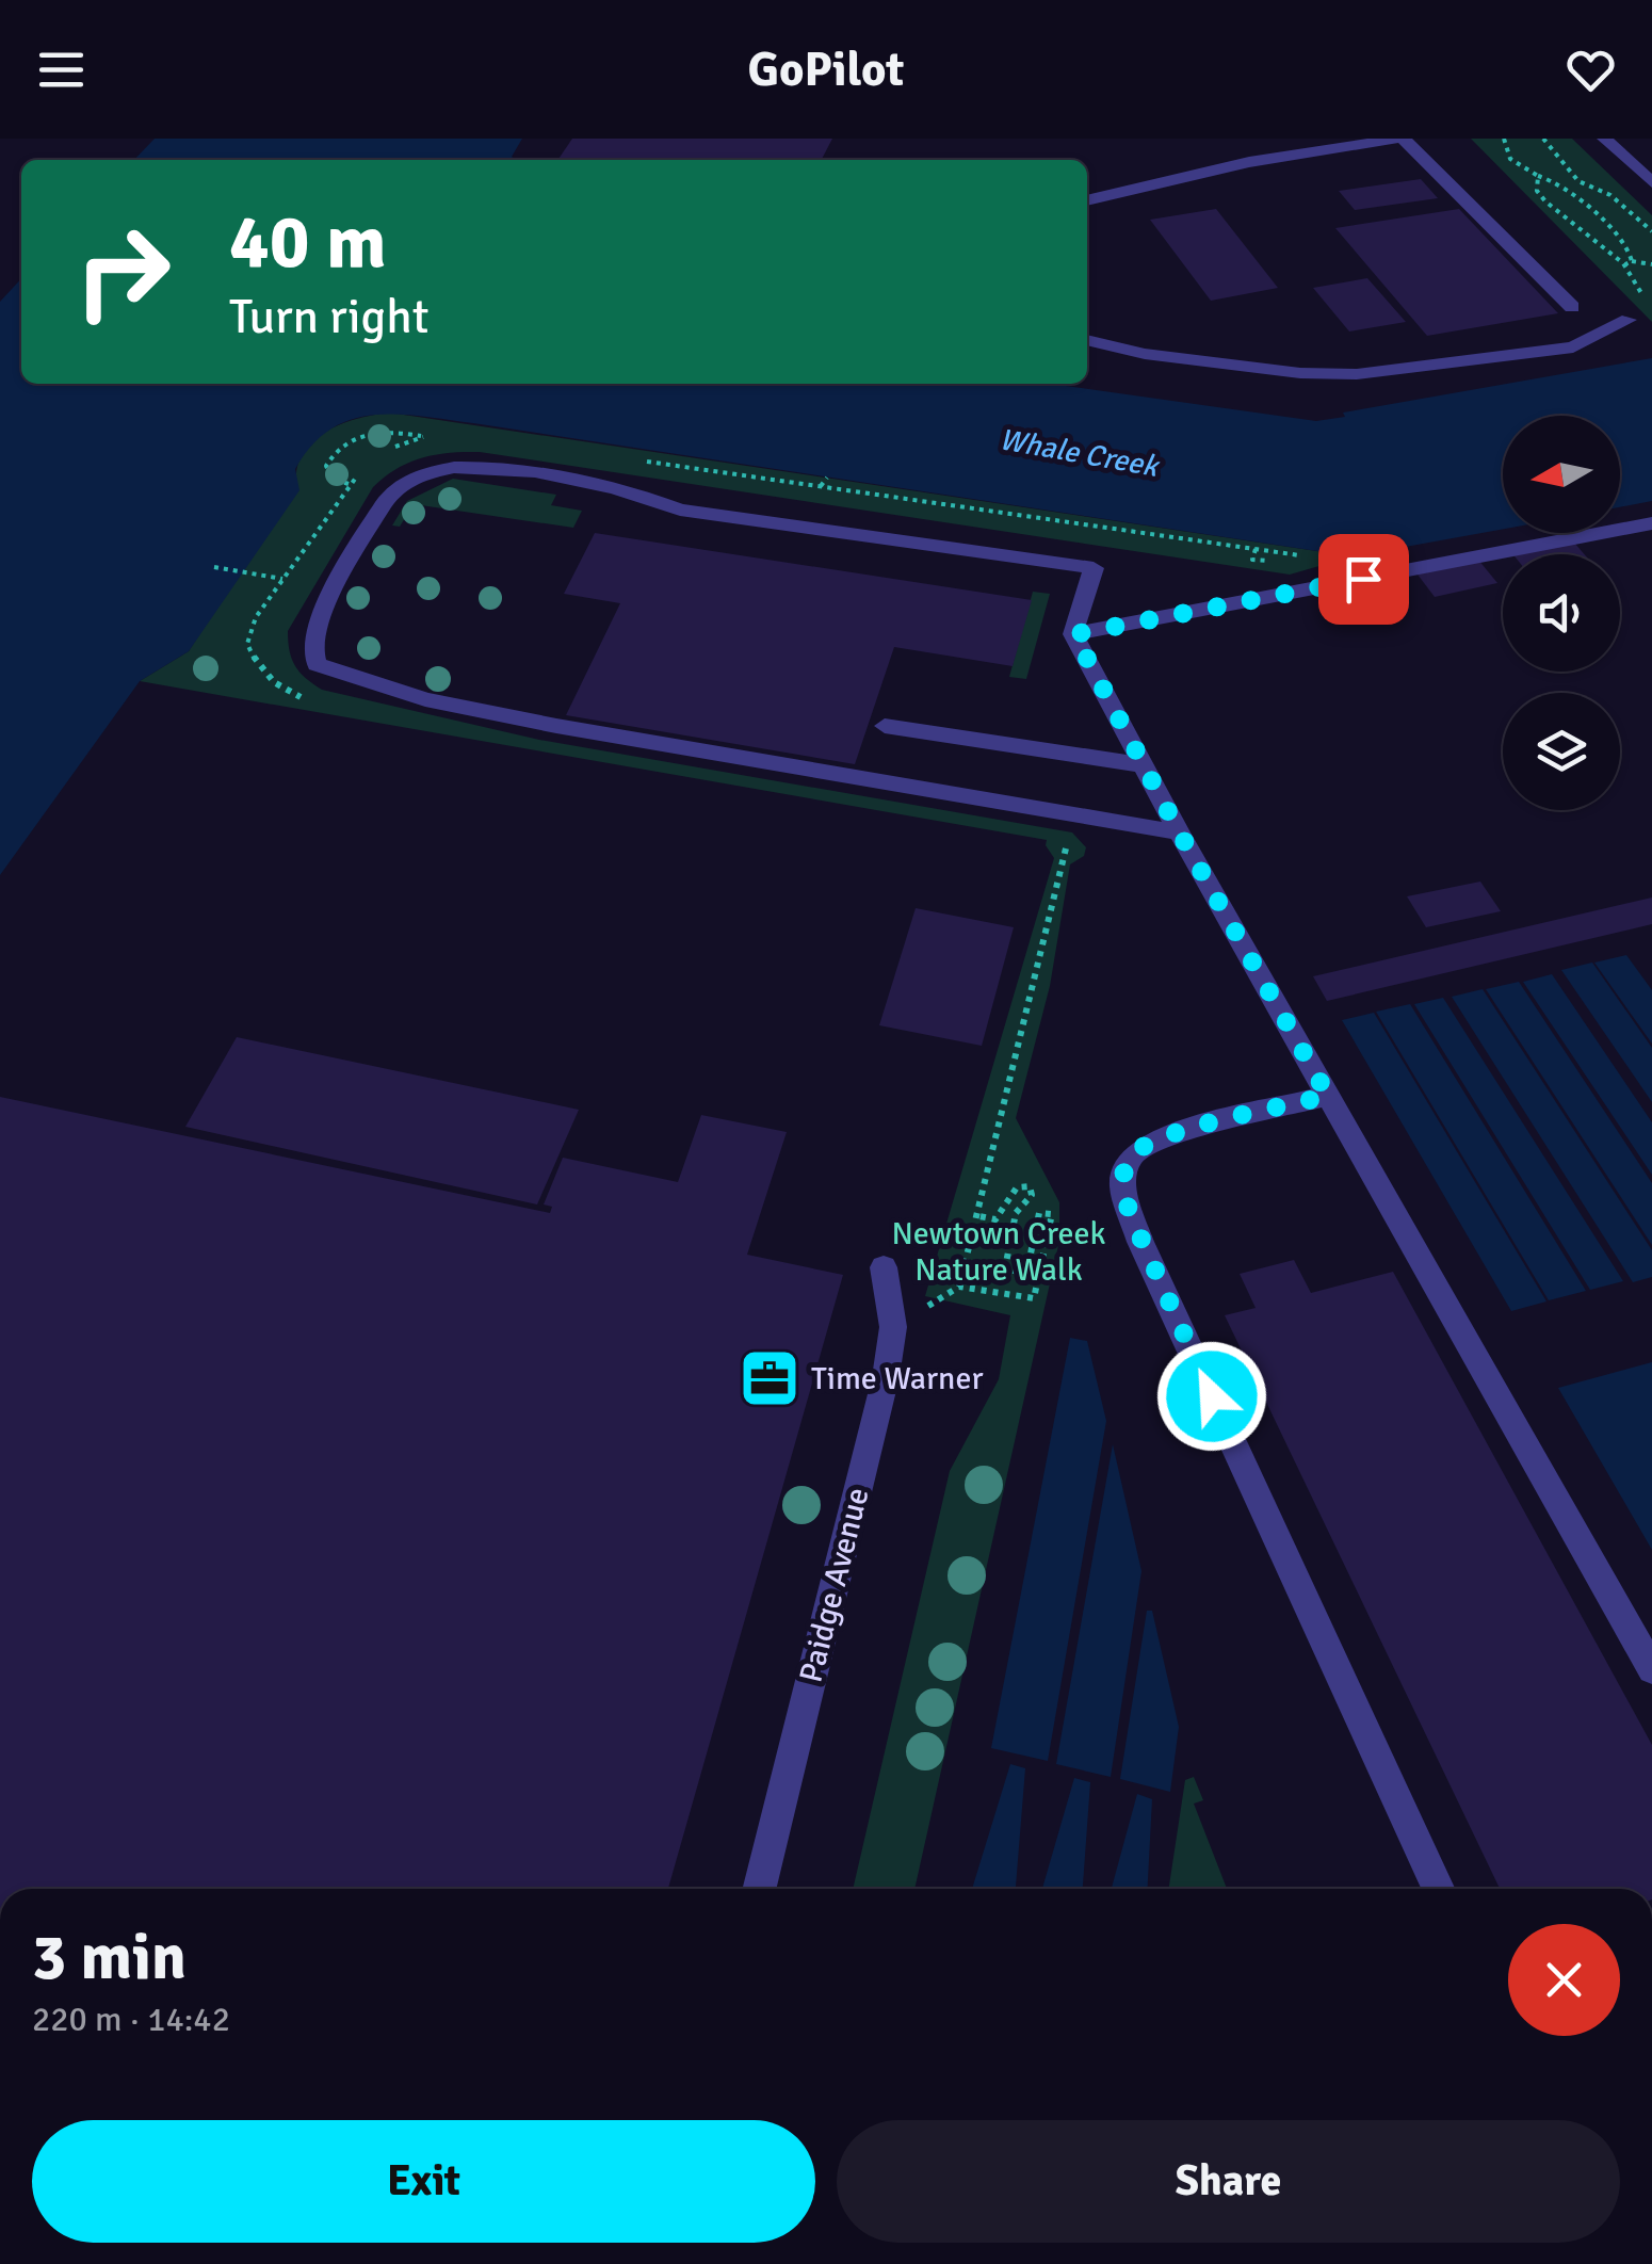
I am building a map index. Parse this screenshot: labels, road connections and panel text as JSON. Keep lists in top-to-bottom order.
{
  "streets": {
    "street": ["Paidge Avenue"]
  },
  "water": ["Whale Creek"],
  "parks": ["Newtown Creek Nature Walk"],
  "places": {
    "office": ["Time Warner"]
  },
  "north": "left",
  "page": {
    "header": "GoPilot",
    "turn": ["40 m", "Turn right"],
    "heading": ["3 min", "220 m · 14:42"],
    "buttons": ["Exit", "Share"]
  }
}
